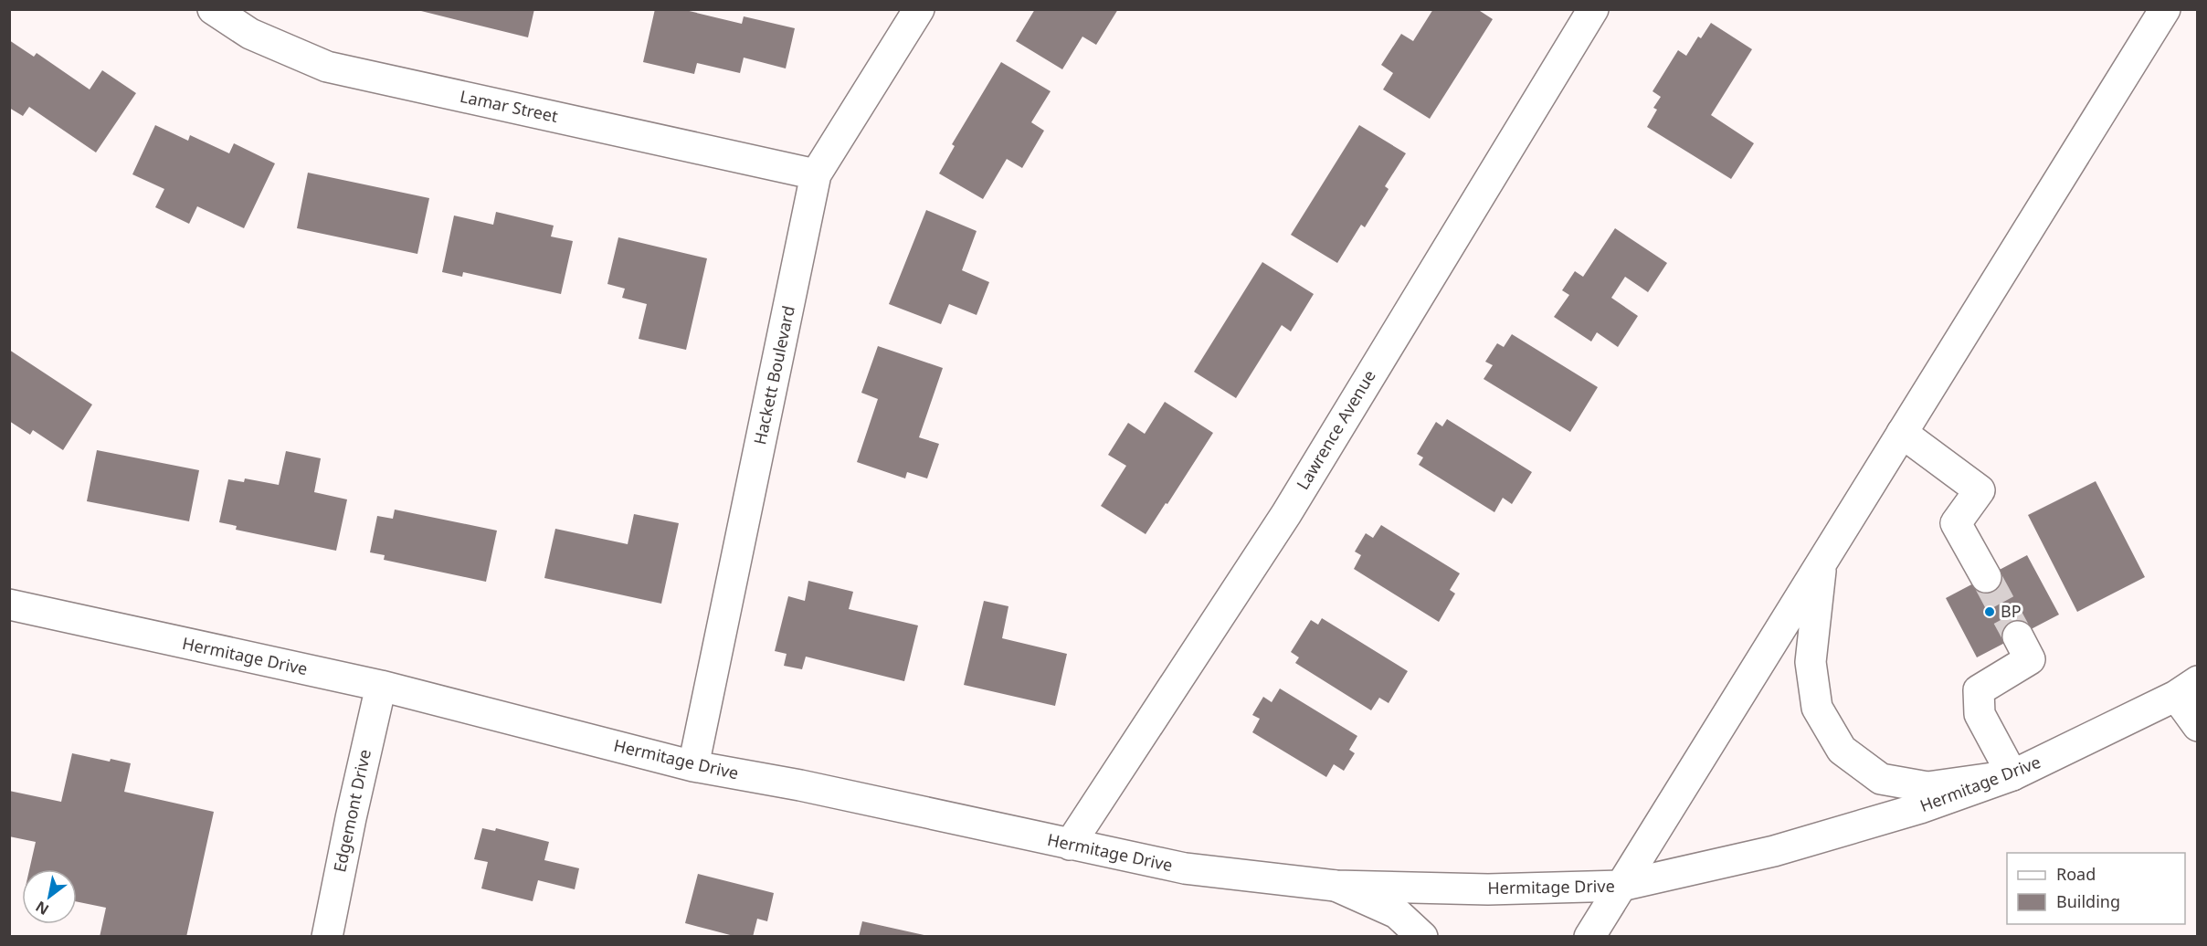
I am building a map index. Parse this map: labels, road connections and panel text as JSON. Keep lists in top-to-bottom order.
{
  "streets": {
    "street": [
      "Lamar Street",
      "Hackett Boulevard",
      "Lawrence Avenue",
      "Hermitage Drive",
      "Edgemont Drive"
    ]
  },
  "crossings": [
    ["Lamar Street", "Hackett Boulevard"],
    ["Hackett Boulevard", "Hermitage Drive"],
    ["Lawrence Avenue", "Hermitage Drive"],
    ["Hermitage Drive", "Edgemont Drive"]
  ],
  "places": ["BP"],
  "legend": ["Road", "Building"],
  "north": "bottom left"
}
